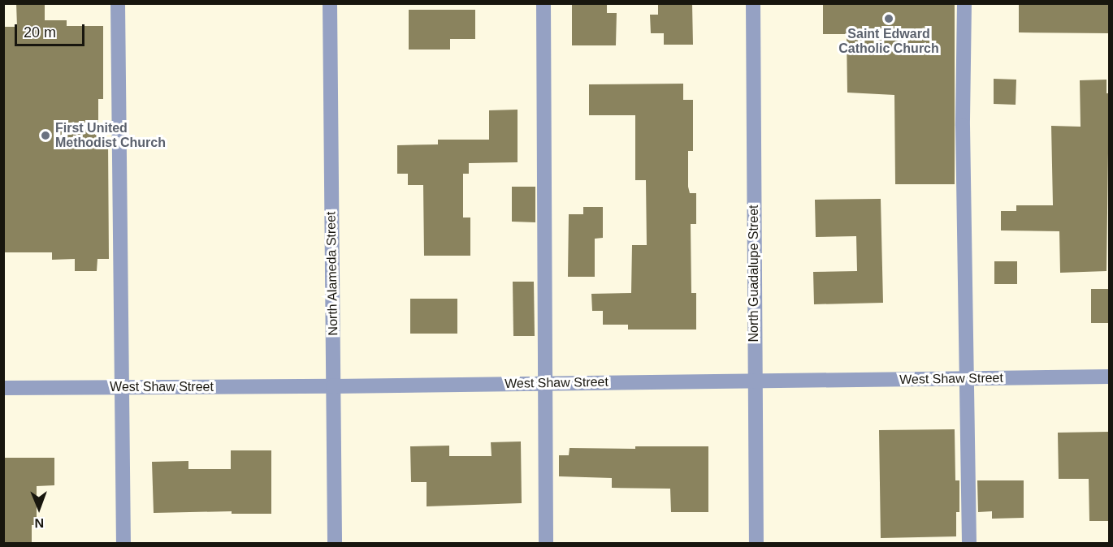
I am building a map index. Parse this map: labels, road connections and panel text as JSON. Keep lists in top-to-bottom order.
{
  "streets": {
    "street": ["North Alameda Street", "North Guadalupe Street", "West Shaw Street"]
  },
  "crossings": [
    ["North Alameda Street", "West Shaw Street"],
    ["North Guadalupe Street", "West Shaw Street"]
  ],
  "places": ["Saint Edward Catholic Church", "First United Methodist Church"],
  "scale_bar": "20 m",
  "north": "bottom"
}
